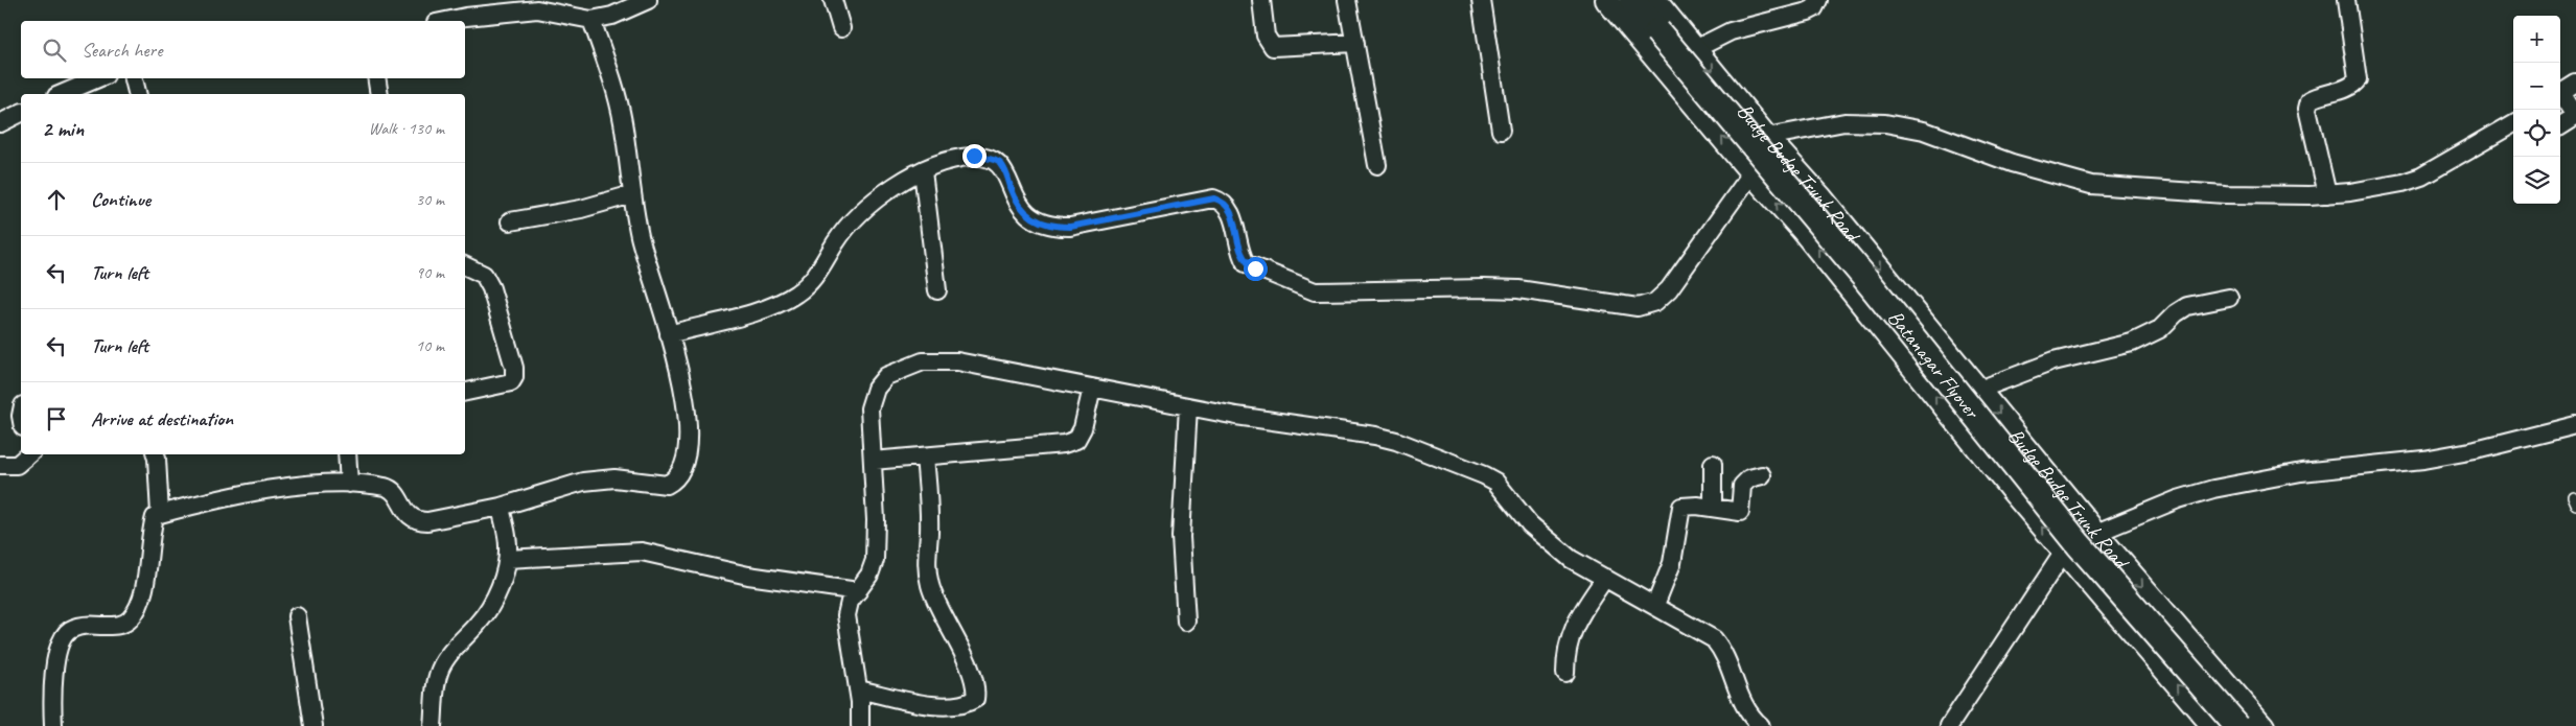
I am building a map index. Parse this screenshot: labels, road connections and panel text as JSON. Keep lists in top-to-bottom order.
{
  "streets": {
    "main road": ["Batanagar Flyover"],
    "street": ["Budge Budge Trunk Road"]
  },
  "page": {
    "map_buttons": ["+", "−"],
    "search": "Search here",
    "heading": ["2 min", "Walk · 130 m"],
    "list": [
      ["Continue", "30 m"],
      ["Turn left", "90 m"],
      ["Turn left", "10 m"],
      "Arrive at destination"
    ]
  }
}
